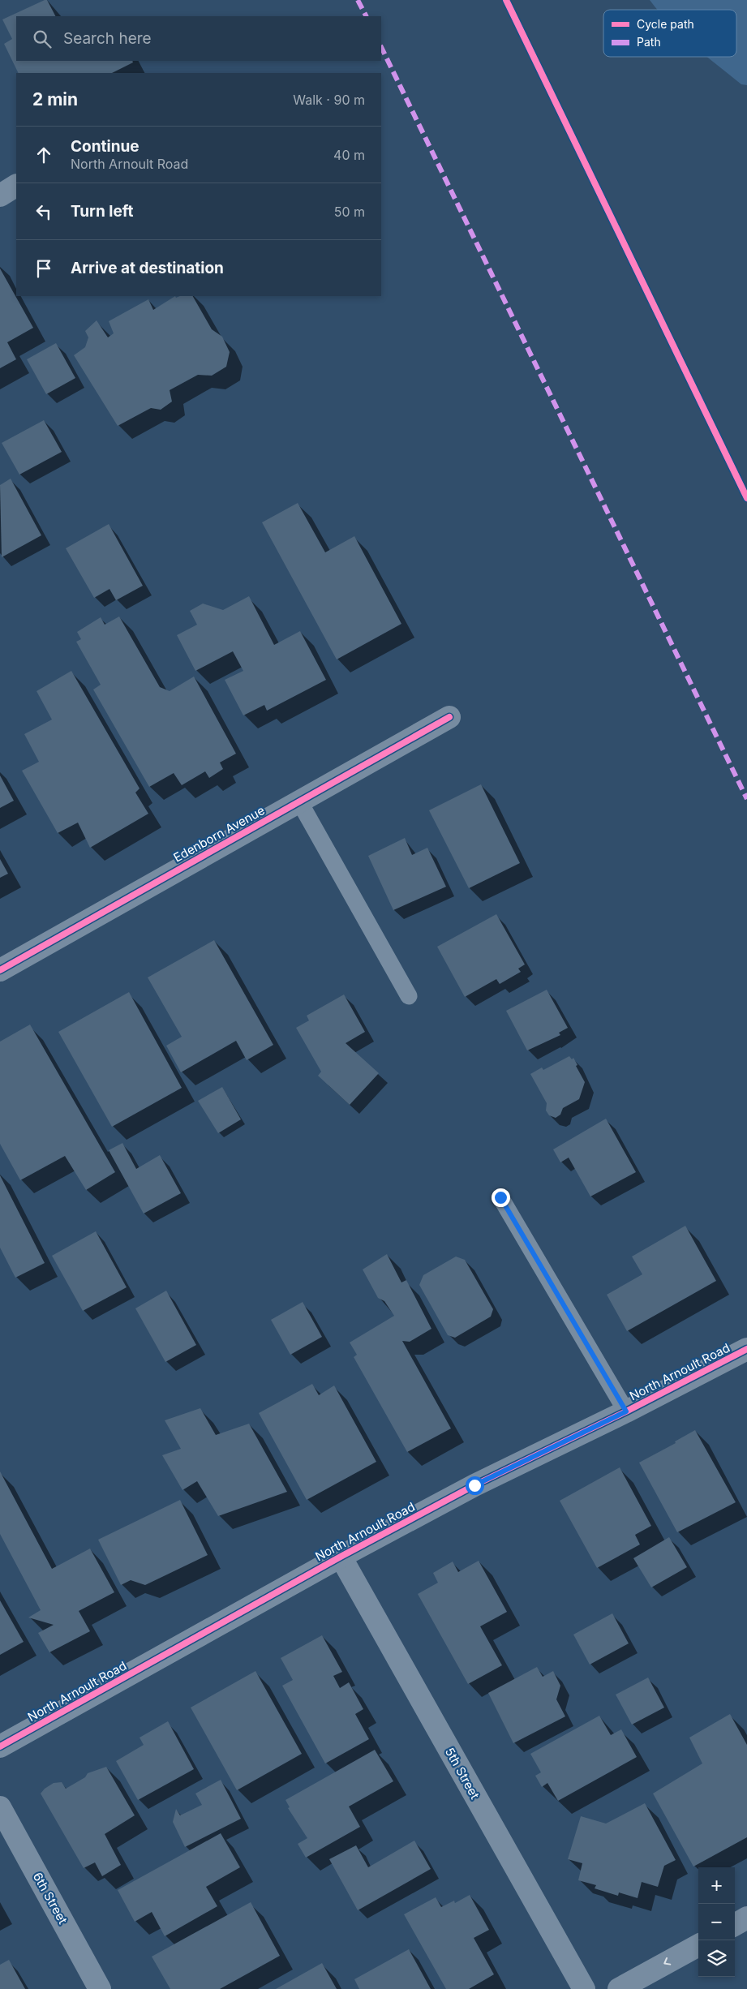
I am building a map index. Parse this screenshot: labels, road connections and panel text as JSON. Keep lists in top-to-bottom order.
{
  "streets": {
    "street": [
      "Edenborn Avenue",
      "North Arnoult Road",
      "5th Street",
      "6th Street"
    ]
  },
  "crossings": [
    ["North Arnoult Road", "5th Street"]
  ],
  "legend": ["Cycle path", "Path"],
  "page": {
    "search": "Search here",
    "heading": ["2 min", "Walk · 90 m"],
    "list": [
      ["Continue", "North Arnoult Road", "40 m"],
      ["Turn left", "50 m"],
      "Arrive at destination"
    ],
    "map_buttons": ["+", "−"]
  }
}
